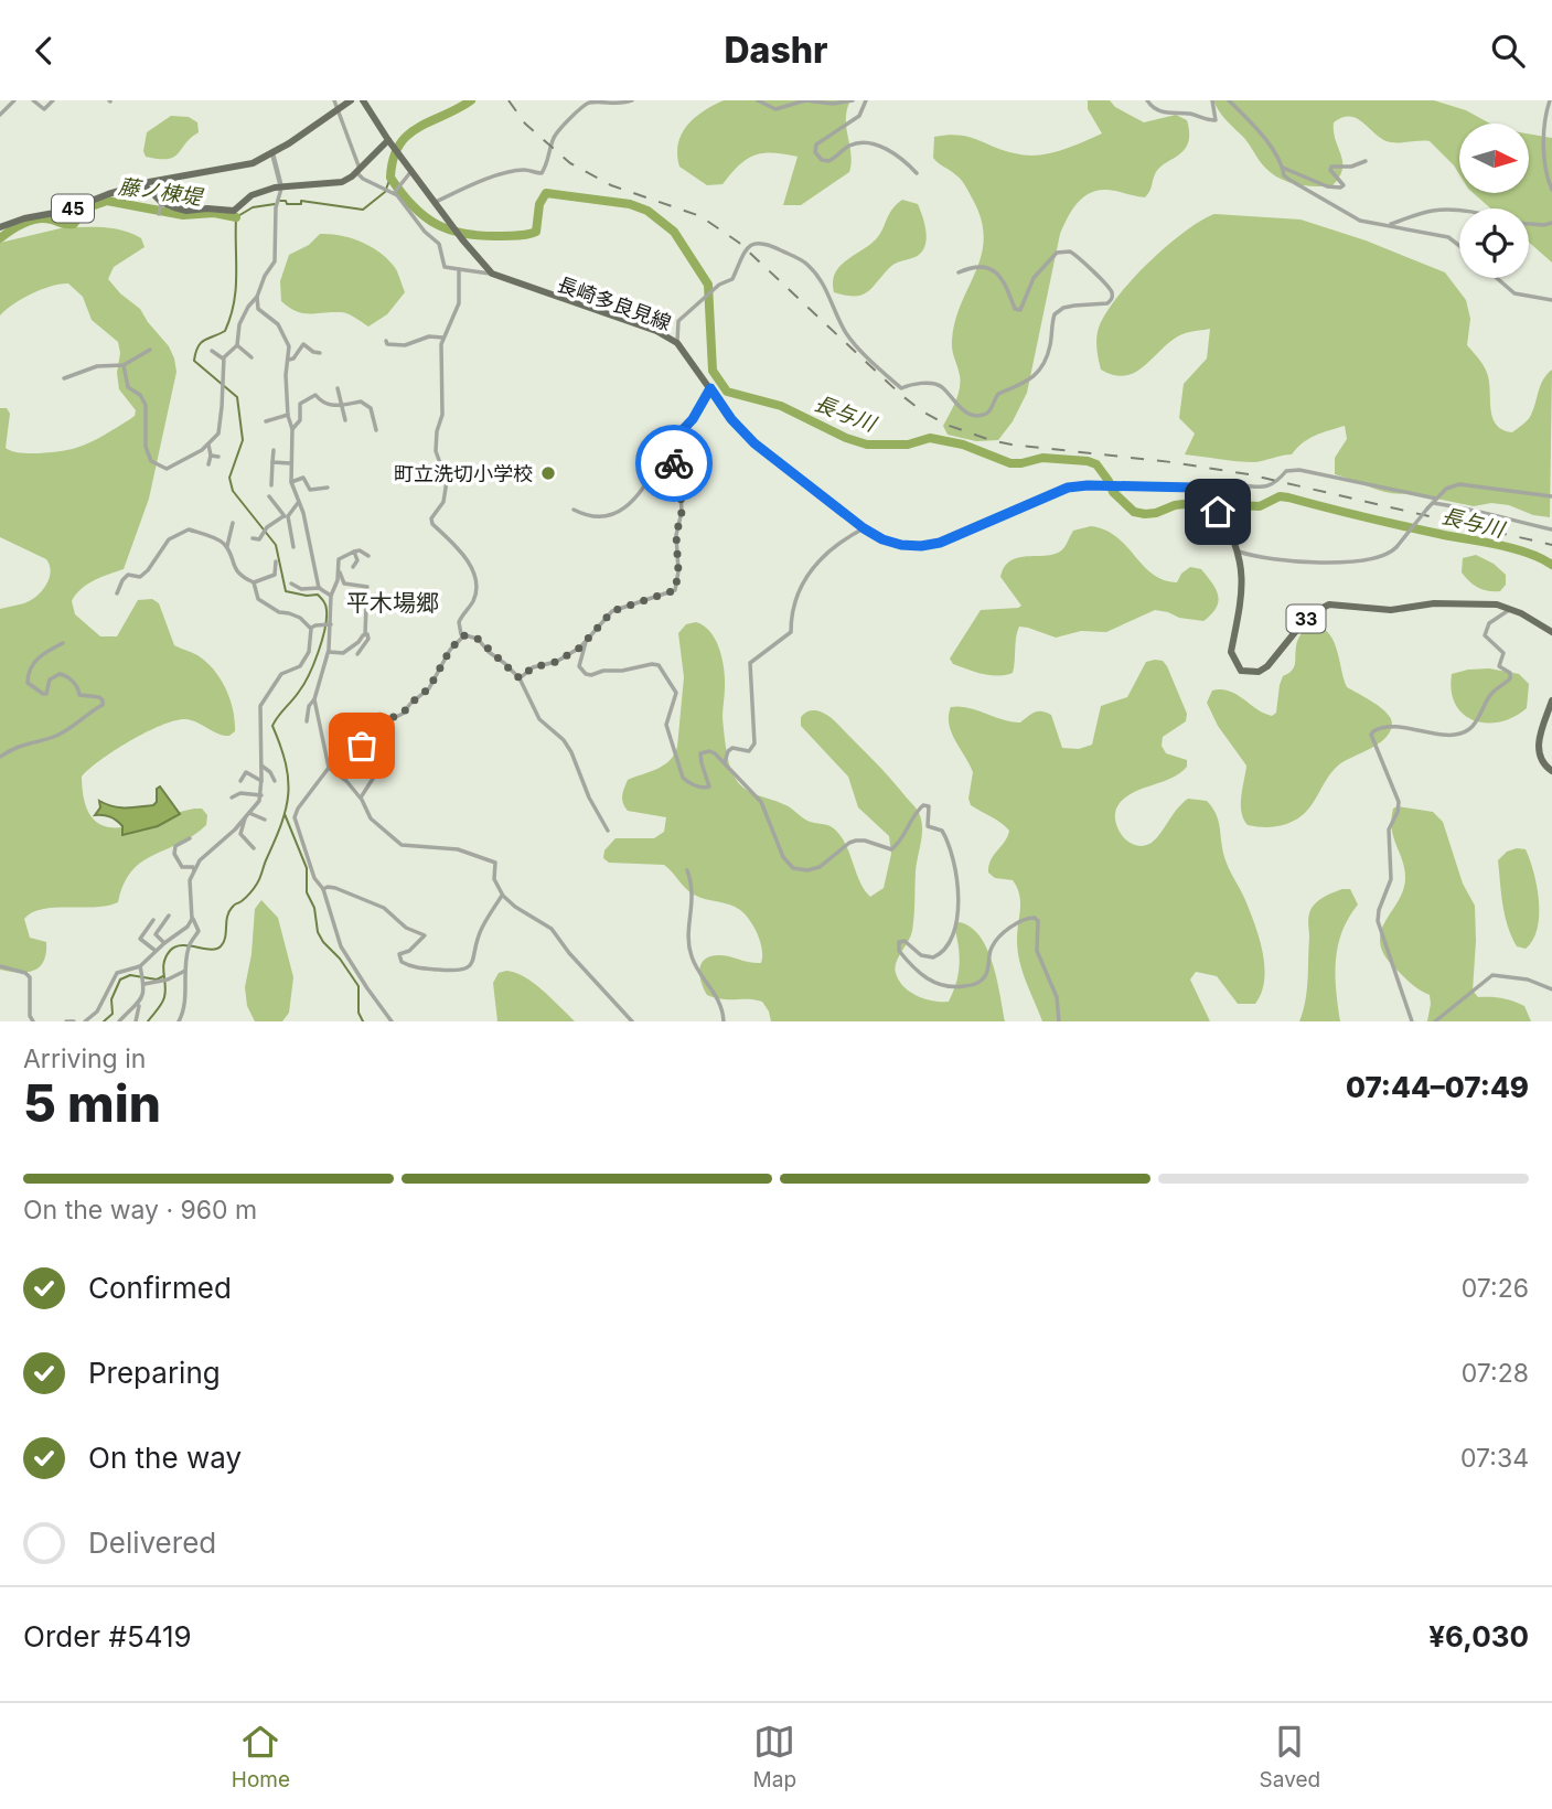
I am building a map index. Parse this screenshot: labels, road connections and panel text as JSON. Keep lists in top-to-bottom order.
{
  "streets": {
    "main road": ["45", "長崎多良見線", "33"]
  },
  "crossings": [
    ["長崎多良見線", "33"]
  ],
  "districts": ["平木場郷"],
  "water": ["藤ノ棟堤", "長与川"],
  "places": ["町立洗切小学校"],
  "north": "right",
  "page": {
    "header": "Dashr",
    "heading": ["5 min", "Arriving in", "07:44–07:49"],
    "panel": ["Order #5419", "¥6,030"],
    "bar": "On the way · 960 m",
    "list": [
      ["Confirmed", "07:26"],
      ["Preparing", "07:28"],
      ["On the way", "07:34"],
      "Delivered"
    ],
    "tabs": ["Home", "Map", "Saved"]
  }
}
